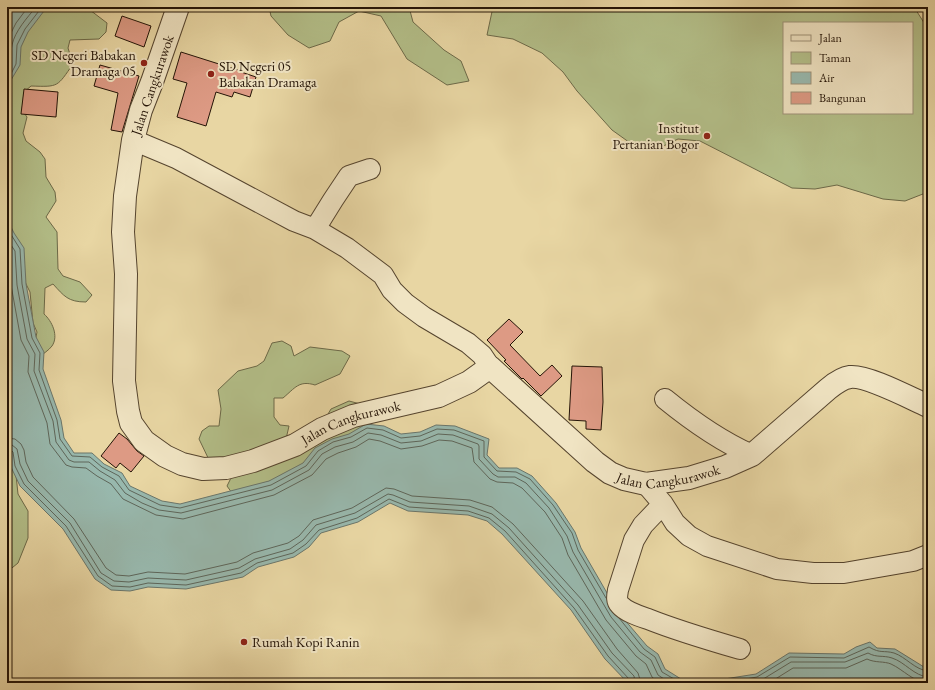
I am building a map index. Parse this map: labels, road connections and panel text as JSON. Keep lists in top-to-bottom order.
{
  "streets": {
    "street": ["Jalan Cangkurawok"]
  },
  "places": [
    "SD Negeri Babakan Dramaga 05",
    "SD Negeri 05 Babakan Dramaga",
    "Institut Pertanian Bogor",
    "Rumah Kopi Ranin"
  ],
  "legend": [
    "Jalan",
    "Taman",
    "Air",
    "Bangunan"
  ]
}
